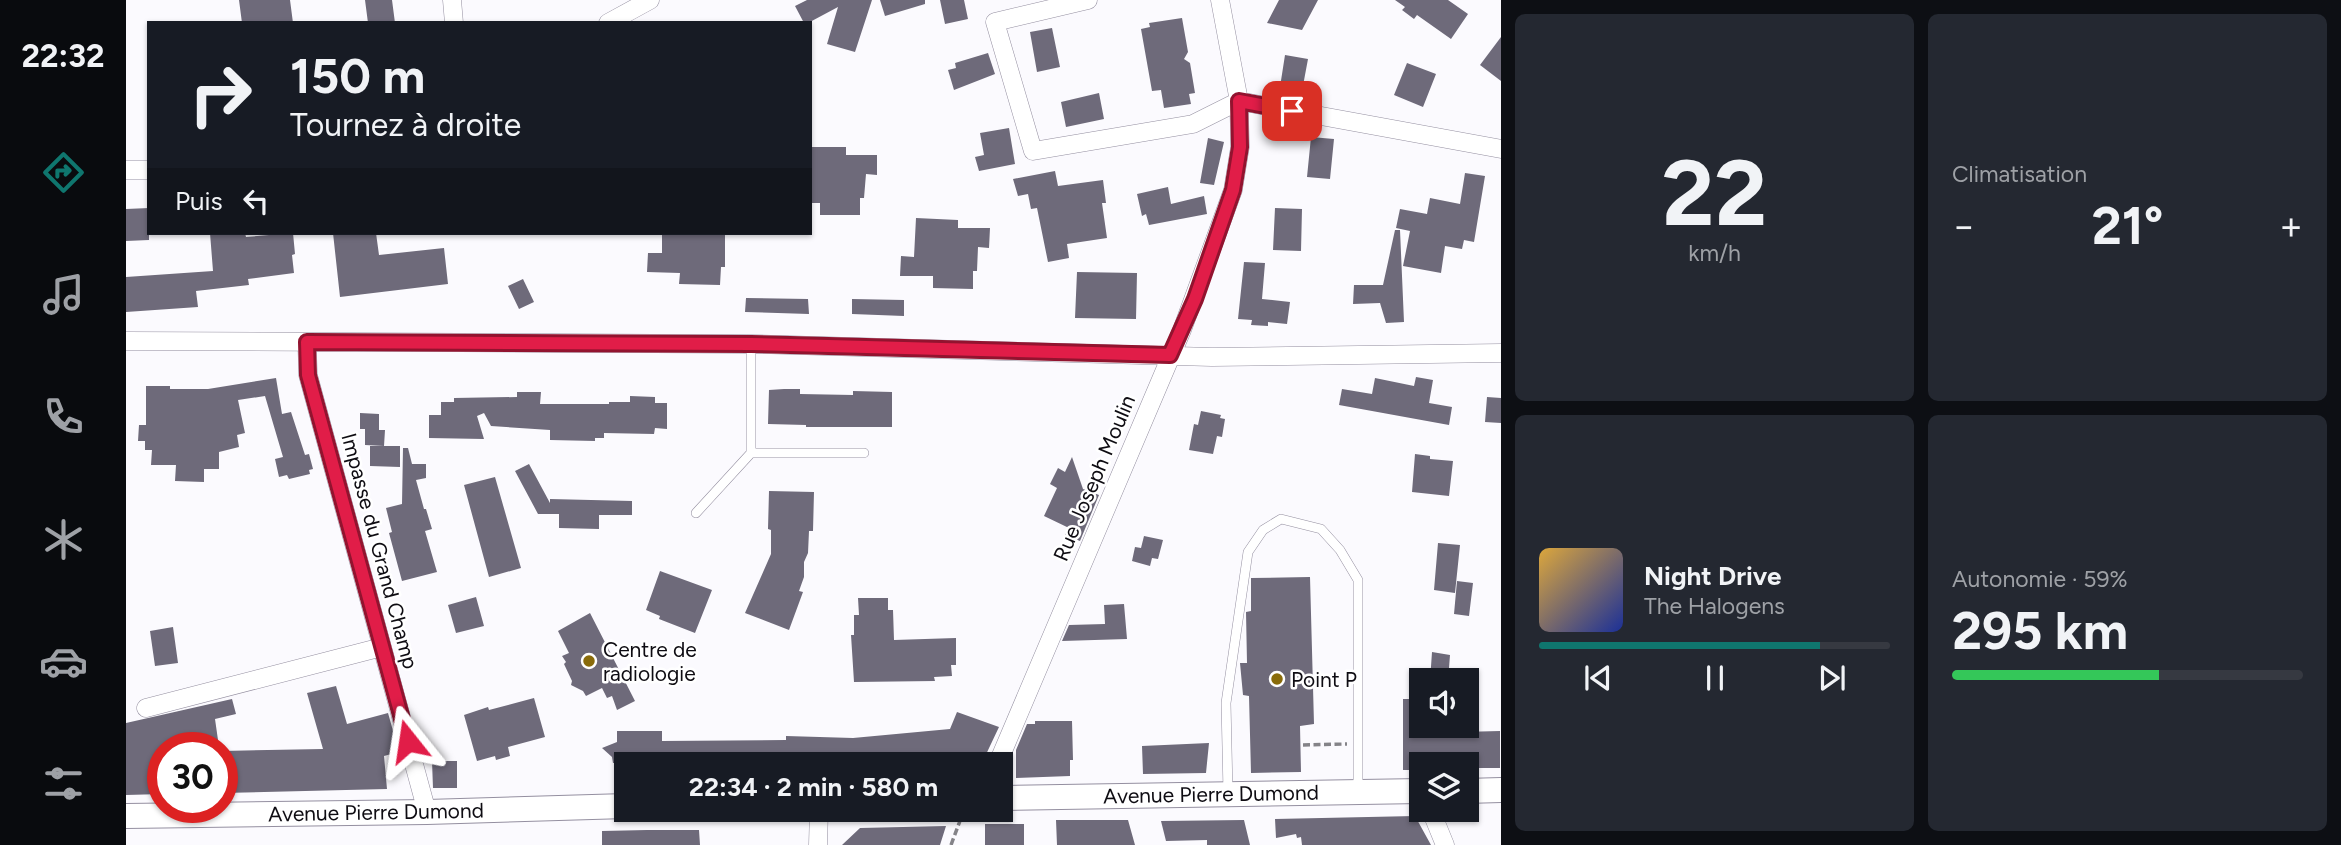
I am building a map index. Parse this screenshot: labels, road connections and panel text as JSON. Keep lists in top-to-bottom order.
{
  "streets": {
    "main road": ["Avenue Pierre Dumond"],
    "street": ["Rue Joseph Moulin", "Impasse du Grand Champ"]
  },
  "crossings": [
    ["Impasse du Grand Champ", "Avenue Pierre Dumond"]
  ],
  "places": ["Centre de radiologie", "Point P"],
  "page": {
    "tabs": "22:32",
    "tile": [
      ["22", "km/h"],
      "Climatisation",
      ["Autonomie · 59%", "295 km"]
    ],
    "turn": ["150 m", "Tournez à droite"],
    "then": "Puis",
    "heat": ["−", "21°", "+"],
    "song": ["Night Drive", "The Halogens"],
    "limit": "30",
    "trip": "22:34 · 2 min · 580 m"
  }
}
